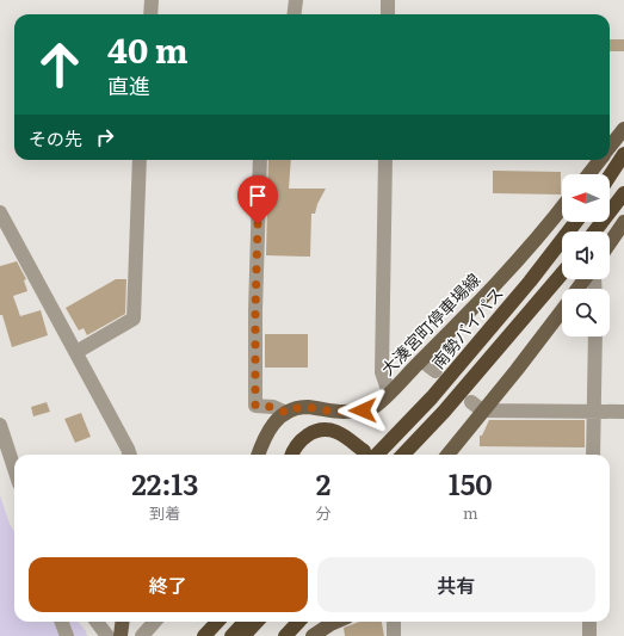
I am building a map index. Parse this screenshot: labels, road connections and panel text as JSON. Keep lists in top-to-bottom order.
{
  "streets": {
    "highway": ["南勢バイパス"],
    "main road": ["大湊宮町停車場線"]
  },
  "north": "left",
  "page": {
    "turn": ["40 m", "直進"],
    "then": "その先",
    "eta": [
      "22:13",
      "到着",
      "2",
      "分",
      "150",
      "m"
    ],
    "buttons": ["終了", "共有"]
  }
}
